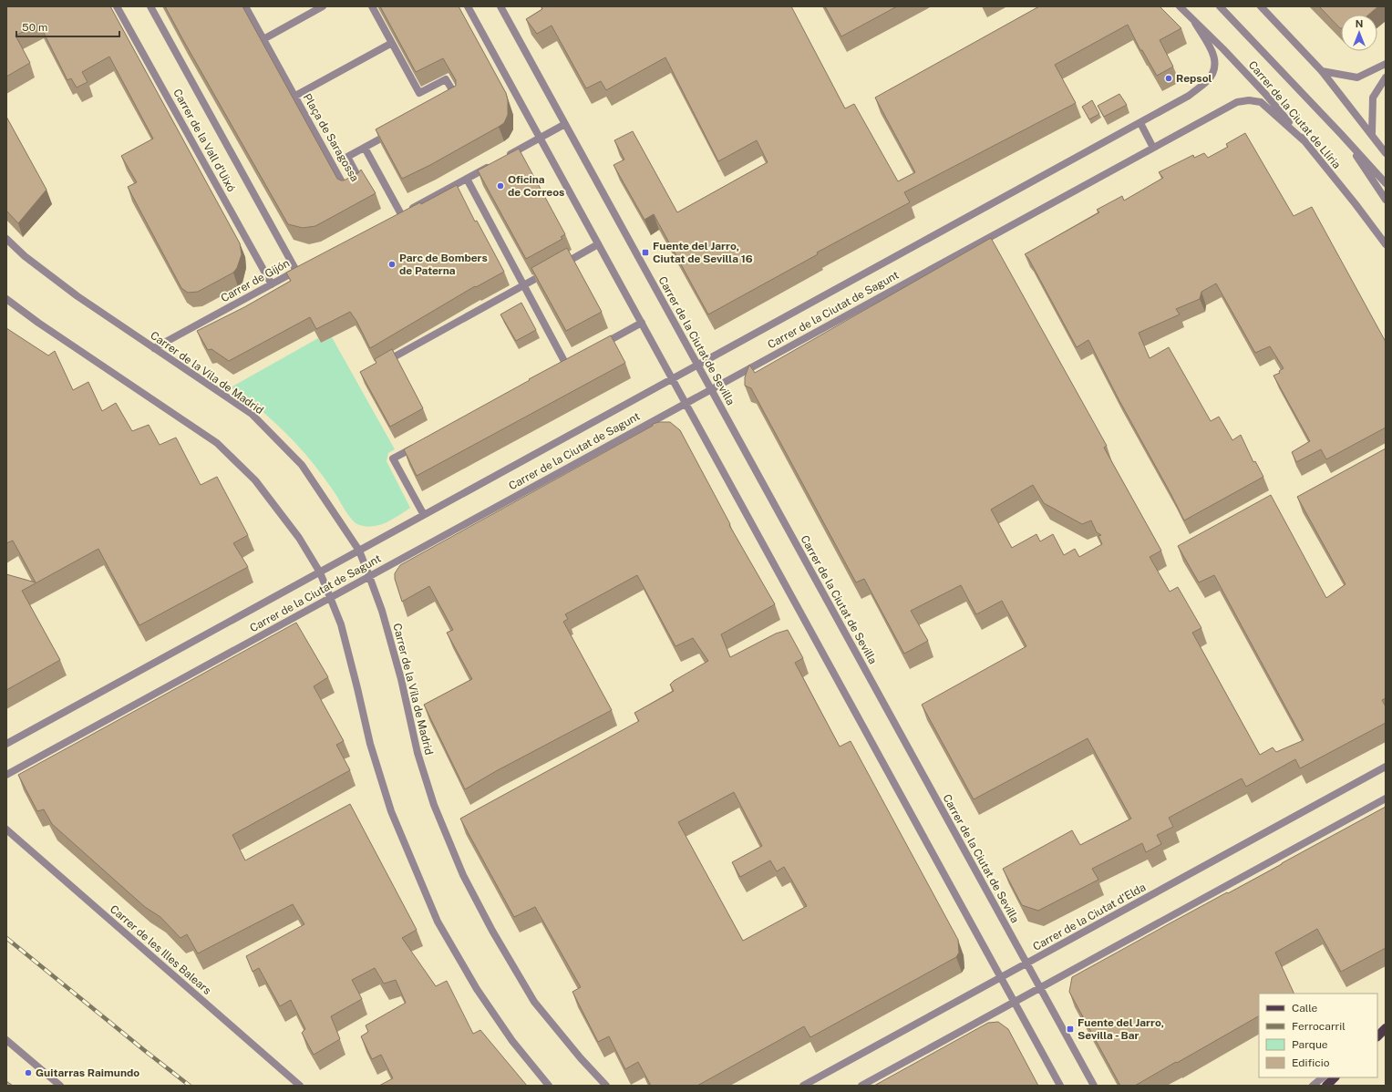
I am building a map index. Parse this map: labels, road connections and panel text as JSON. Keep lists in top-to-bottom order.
{
  "streets": {
    "street": [
      "Carrer de la Ciutat de Llíria",
      "Plaça de Saragossa",
      "Carrer de la Vall d'Uixó",
      "Carrer de Gijón",
      "Carrer de la Ciutat de Sagunt",
      "Carrer de la Ciutat de Sevilla",
      "Carrer de la Vila de Madrid",
      "Carrer de la Ciutat d'Elda",
      "Carrer de les Illes Balears"
    ]
  },
  "crossings": [
    ["Carrer de la Ciutat de Llíria", "Carrer de la Ciutat de Sagunt"],
    ["Carrer de la Vall d'Uixó", "Carrer de Gijón"],
    ["Carrer de Gijón", "Carrer de la Vila de Madrid"],
    ["Carrer de la Ciutat de Sagunt", "Carrer de la Ciutat de Sevilla"],
    ["Carrer de la Ciutat de Sagunt", "Carrer de la Vila de Madrid"],
    ["Carrer de la Ciutat de Sevilla", "Carrer de la Ciutat d'Elda"]
  ],
  "places": {
    "other": [
      "Repsol",
      "Oficina de Correos",
      "Parc de Bombers de Paterna",
      "Guitarras Raimundo"
    ],
    "transit": ["Fuente del Jarro, Ciutat de Sevilla 16", "Fuente del Jarro, Sevilla - Bar"]
  },
  "legend": [
    "Calle",
    "Ferrocarril",
    "Parque",
    "Edificio"
  ],
  "scale_bar": "50 m",
  "north": "top"
}
